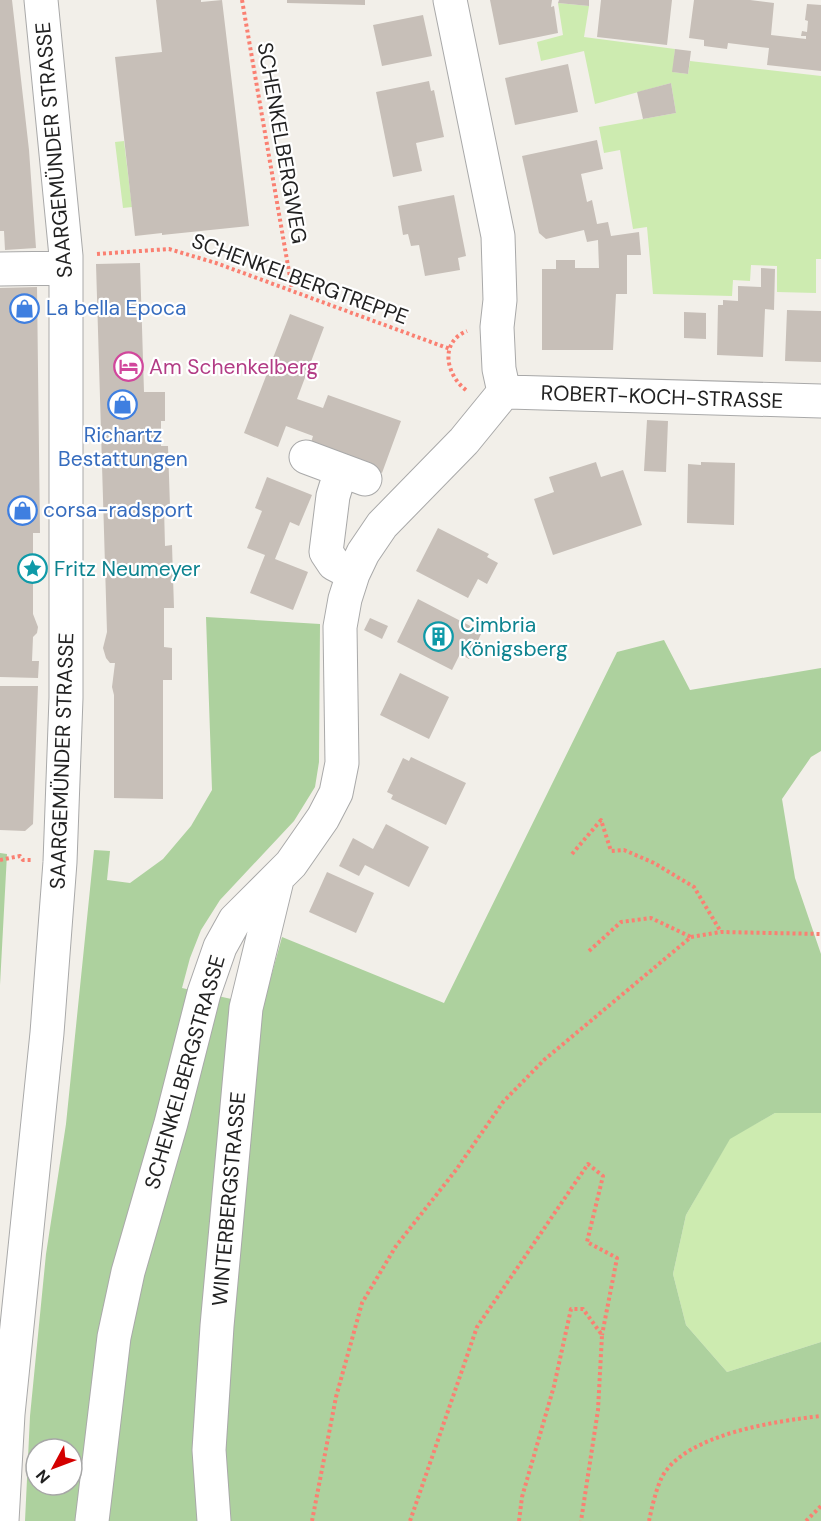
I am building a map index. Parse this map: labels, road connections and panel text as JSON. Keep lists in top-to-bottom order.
{
  "streets": {
    "street": [
      "SAARGEMÜNDER STRASSE",
      "ROBERT-KOCH-STRASSE",
      "SCHENKELBERGSTRASSE",
      "WINTERBERGSTRASSE"
    ],
    "path": ["SCHENKELBERGWEG", "SCHENKELBERGTREPPE"]
  },
  "crossings": [
    ["SCHENKELBERGWEG", "SCHENKELBERGTREPPE"],
    ["SAARGEMÜNDER STRASSE", "SCHENKELBERGTREPPE"],
    ["ROBERT-KOCH-STRASSE", "SCHENKELBERGSTRASSE"],
    ["SCHENKELBERGSTRASSE", "WINTERBERGSTRASSE"]
  ],
  "places": {
    "shop": ["La bella Epoca", "Richartz Bestattungen", "corsa-radsport"],
    "hotel": ["Am Schenkelberg"],
    "place": ["Fritz Neumeyer"],
    "building": ["Cimbria Königsberg"]
  },
  "north": "bottom left"
}
